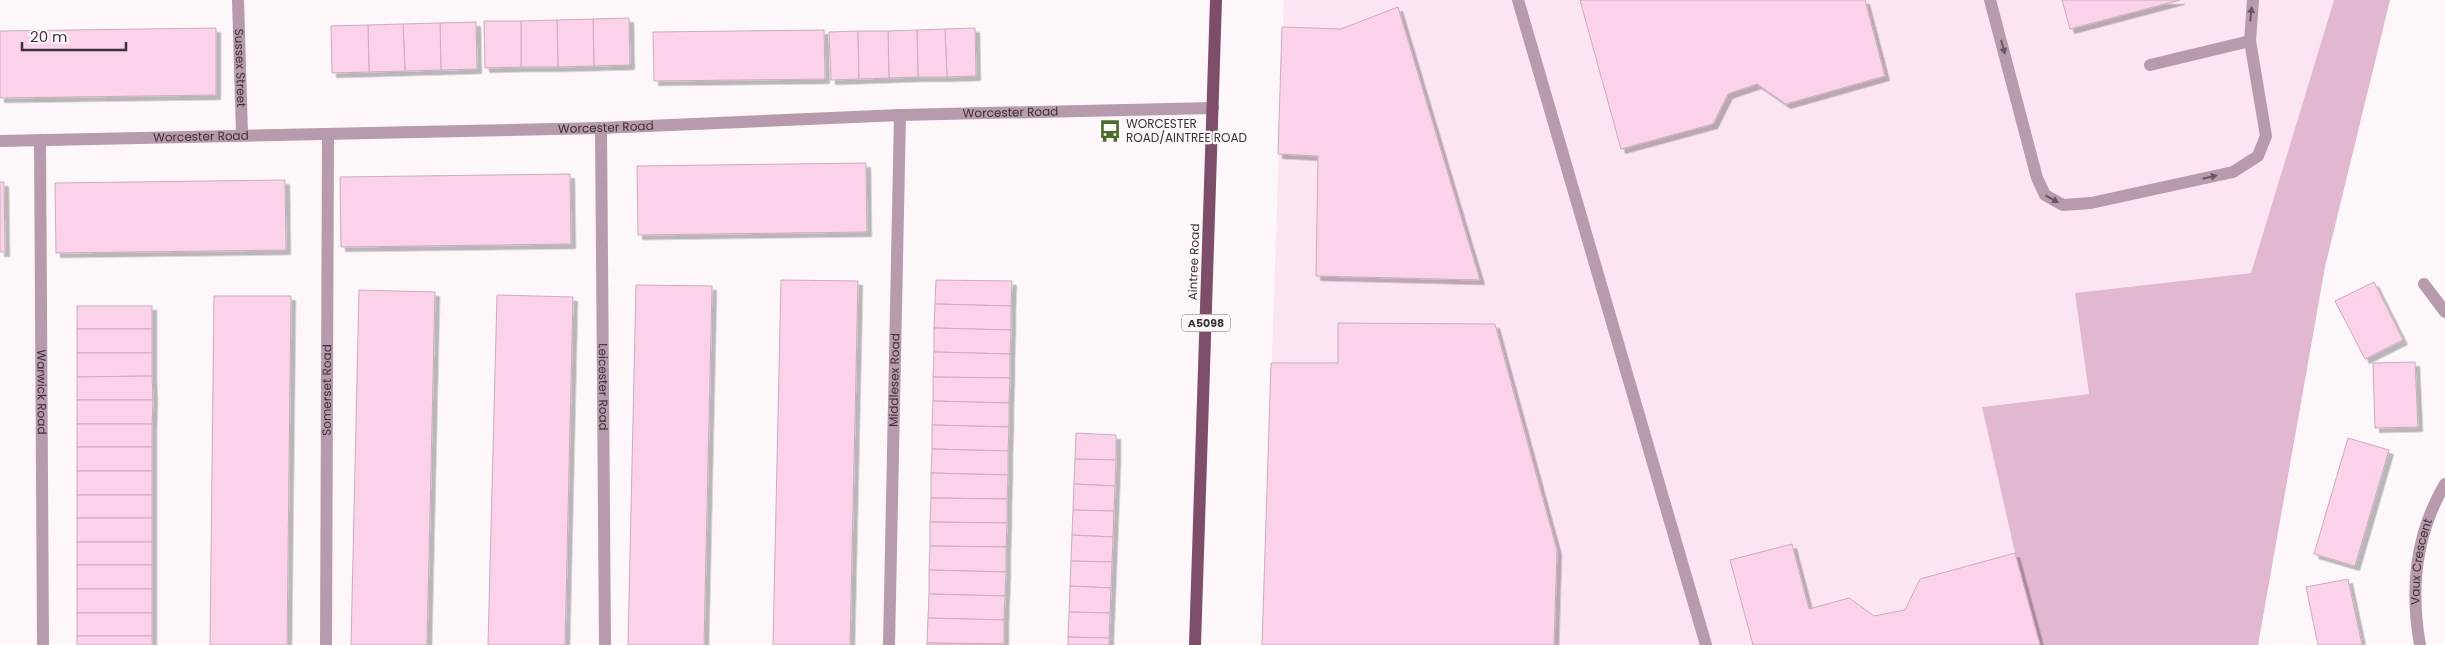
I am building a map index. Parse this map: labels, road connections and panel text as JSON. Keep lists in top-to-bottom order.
{
  "streets": {
    "main road": ["Aintree Road", "A5098"],
    "street": [
      "Sussex Street",
      "Worcester Road",
      "Middlesex Road",
      "Leicester Road",
      "Somerset Road",
      "Warwick Road",
      "Vaux Crescent"
    ]
  },
  "crossings": [
    ["Sussex Street", "Worcester Road"],
    ["Worcester Road", "Aintree Road"],
    ["Worcester Road", "Middlesex Road"],
    ["Worcester Road", "Leicester Road"],
    ["Worcester Road", "Somerset Road"],
    ["Worcester Road", "Warwick Road"]
  ],
  "places": {
    "bus stop": ["WORCESTER ROAD/AINTREE ROAD"]
  },
  "scale_bar": "20 m"
}
